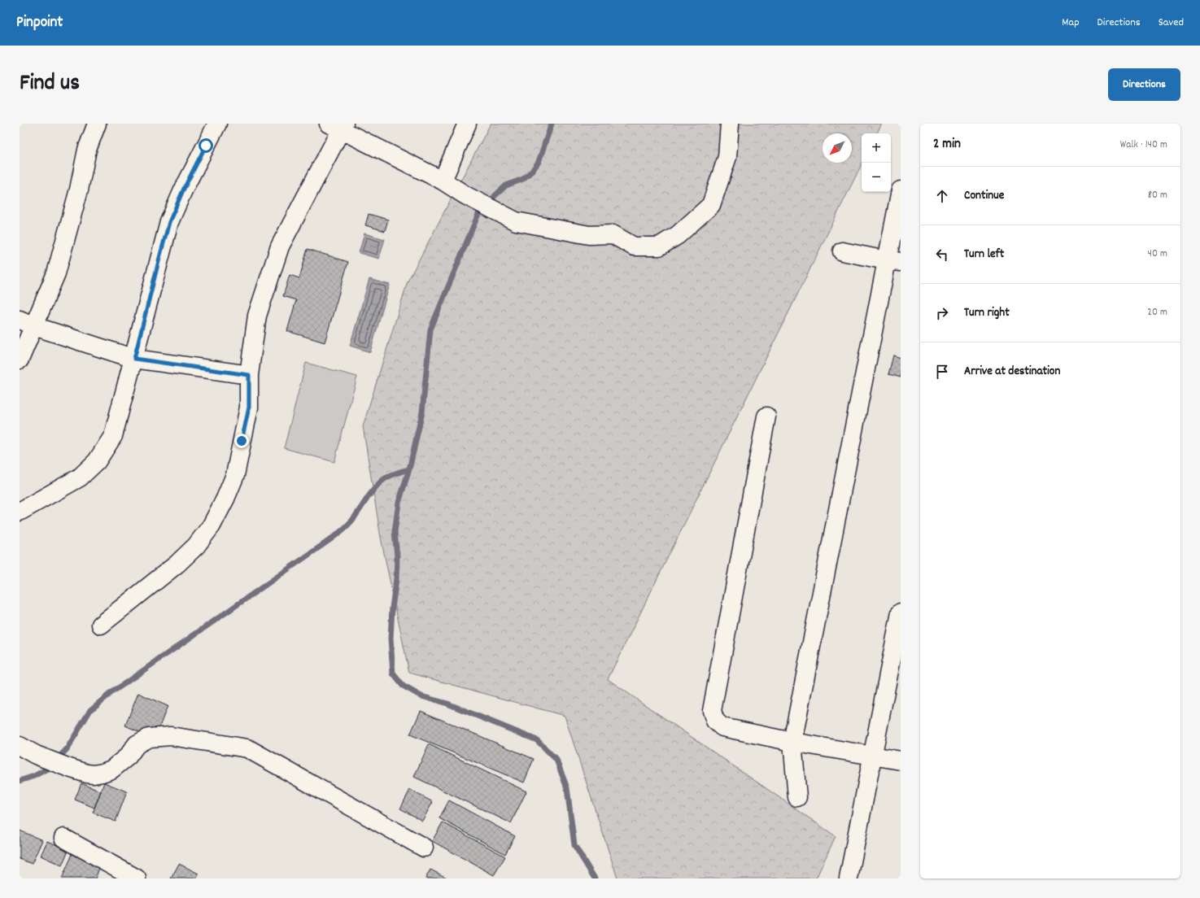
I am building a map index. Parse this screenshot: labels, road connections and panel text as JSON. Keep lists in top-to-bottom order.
{
  "north": "bottom left",
  "page": {
    "header": "Pinpoint",
    "nav": ["Map", "Directions", "Saved"],
    "title": "Find us",
    "buttons": "Directions",
    "heading": ["2 min", "Walk · 140 m"],
    "map_buttons": ["+", "−"],
    "list": [
      ["Continue", "80 m"],
      ["Turn left", "40 m"],
      ["Turn right", "20 m"],
      "Arrive at destination"
    ]
  }
}
